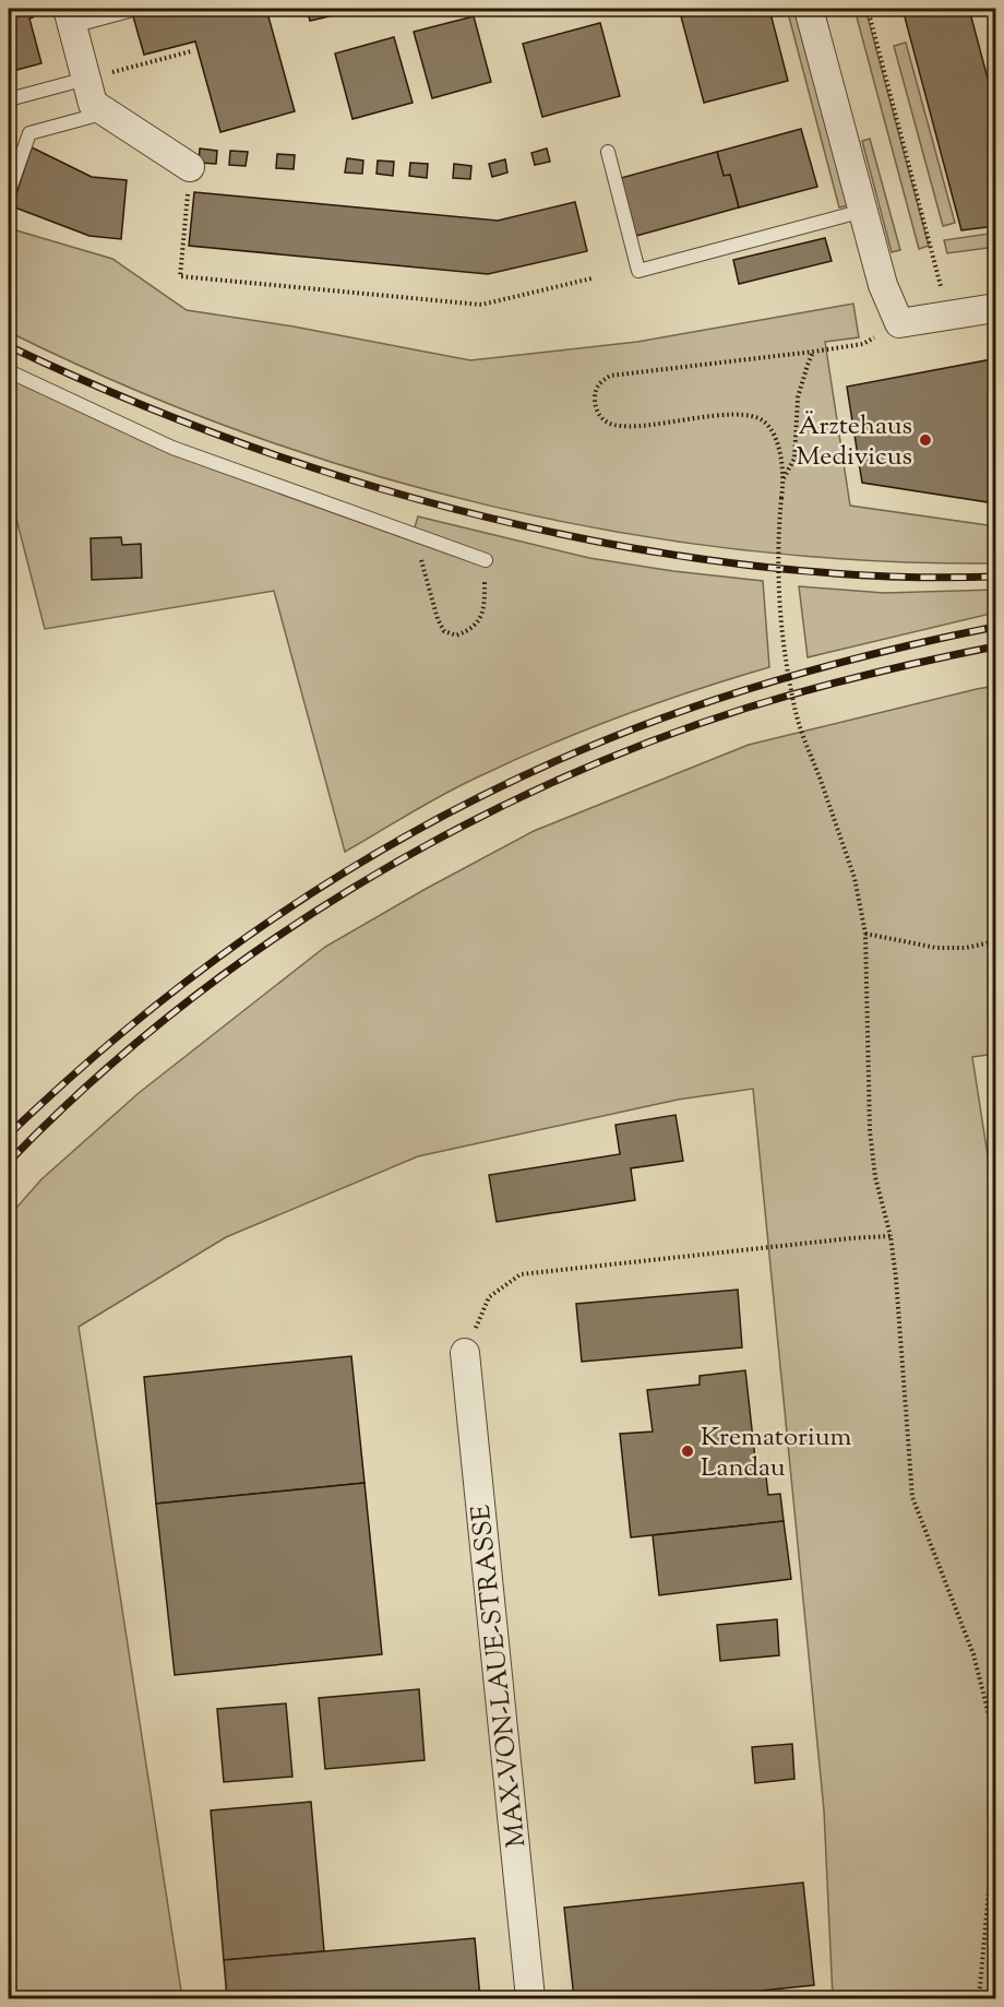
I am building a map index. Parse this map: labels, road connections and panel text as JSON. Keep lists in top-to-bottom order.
{
  "streets": {
    "street": ["MAX-VON-LAUE-STRASSE"]
  },
  "places": ["Ärztehaus Medivicus", "Krematorium Landau"]
}
